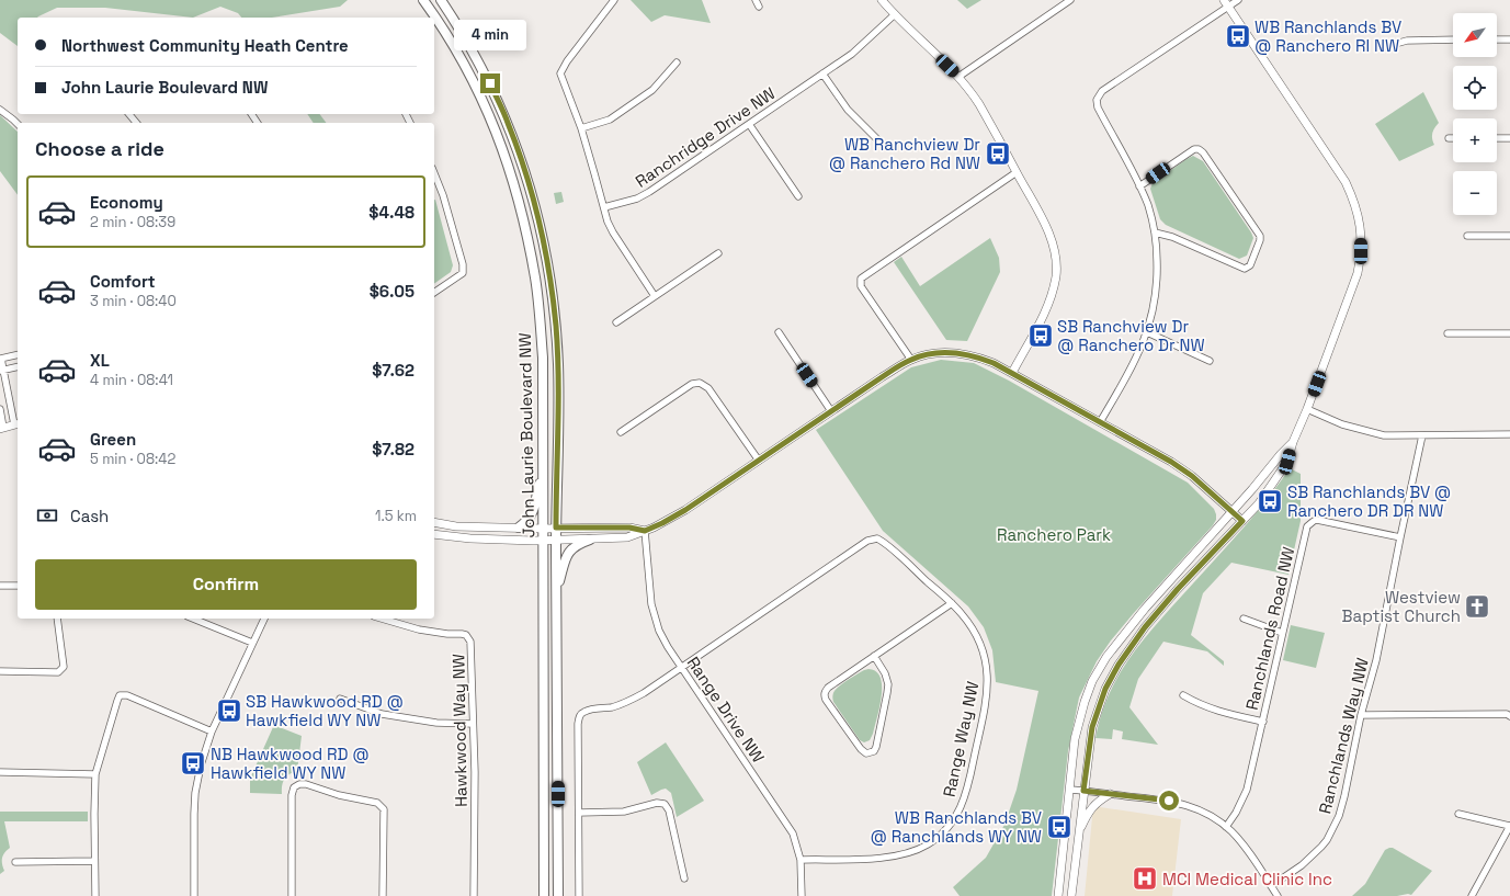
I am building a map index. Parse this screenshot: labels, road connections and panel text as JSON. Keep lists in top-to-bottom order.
{
  "streets": {
    "main road": ["John Laurie Boulevard NW"],
    "street": [
      "Ranchridge Drive NW",
      "Ranchlands Road NW",
      "Range Drive NW",
      "Hawkwood Way NW",
      "Ranchlands Way NW",
      "Range Way NW"
    ]
  },
  "crossings": [
    ["Ranchlands Road NW", "Ranchlands Way NW"],
    ["Range Drive NW", "Range Way NW"]
  ],
  "parks": ["Ranchero Park"],
  "places": {
    "bus stop": [
      "WB Ranchlands BV @ Ranchero RI NW",
      "WB Ranchview Dr @ Ranchero Rd NW",
      "SB Ranchview Dr @ Ranchero Dr NW",
      "SB Ranchlands BV @ Ranchero DR DR NW",
      "SB Hawkwood RD @ Hawkfield WY NW",
      "NB Hawkwood RD @ Hawkfield WY NW",
      "WB Ranchlands BV @ Ranchlands WY NW"
    ],
    "church": ["Westview Baptist Church"],
    "hospital": ["MCI Medical Clinic Inc"]
  },
  "north": "bottom left",
  "page": {
    "map_buttons": ["+", "−"],
    "banner": ["Northwest Community Heath Centre", "John Laurie Boulevard NW"],
    "bubble": "4 min",
    "heading": "Choose a ride",
    "list": [
      {
        "name": "Economy",
        "note": "2 min · 08:39",
        "value": "$4.48"
      },
      {
        "name": "Comfort",
        "note": "3 min · 08:40",
        "value": "$6.05"
      },
      {
        "name": "XL",
        "note": "4 min · 08:41",
        "value": "$7.62"
      },
      {
        "name": "Green",
        "note": "5 min · 08:42",
        "value": "$7.82"
      }
    ],
    "pay": ["Cash", "1.5 km"],
    "buttons": "Confirm"
  }
}
